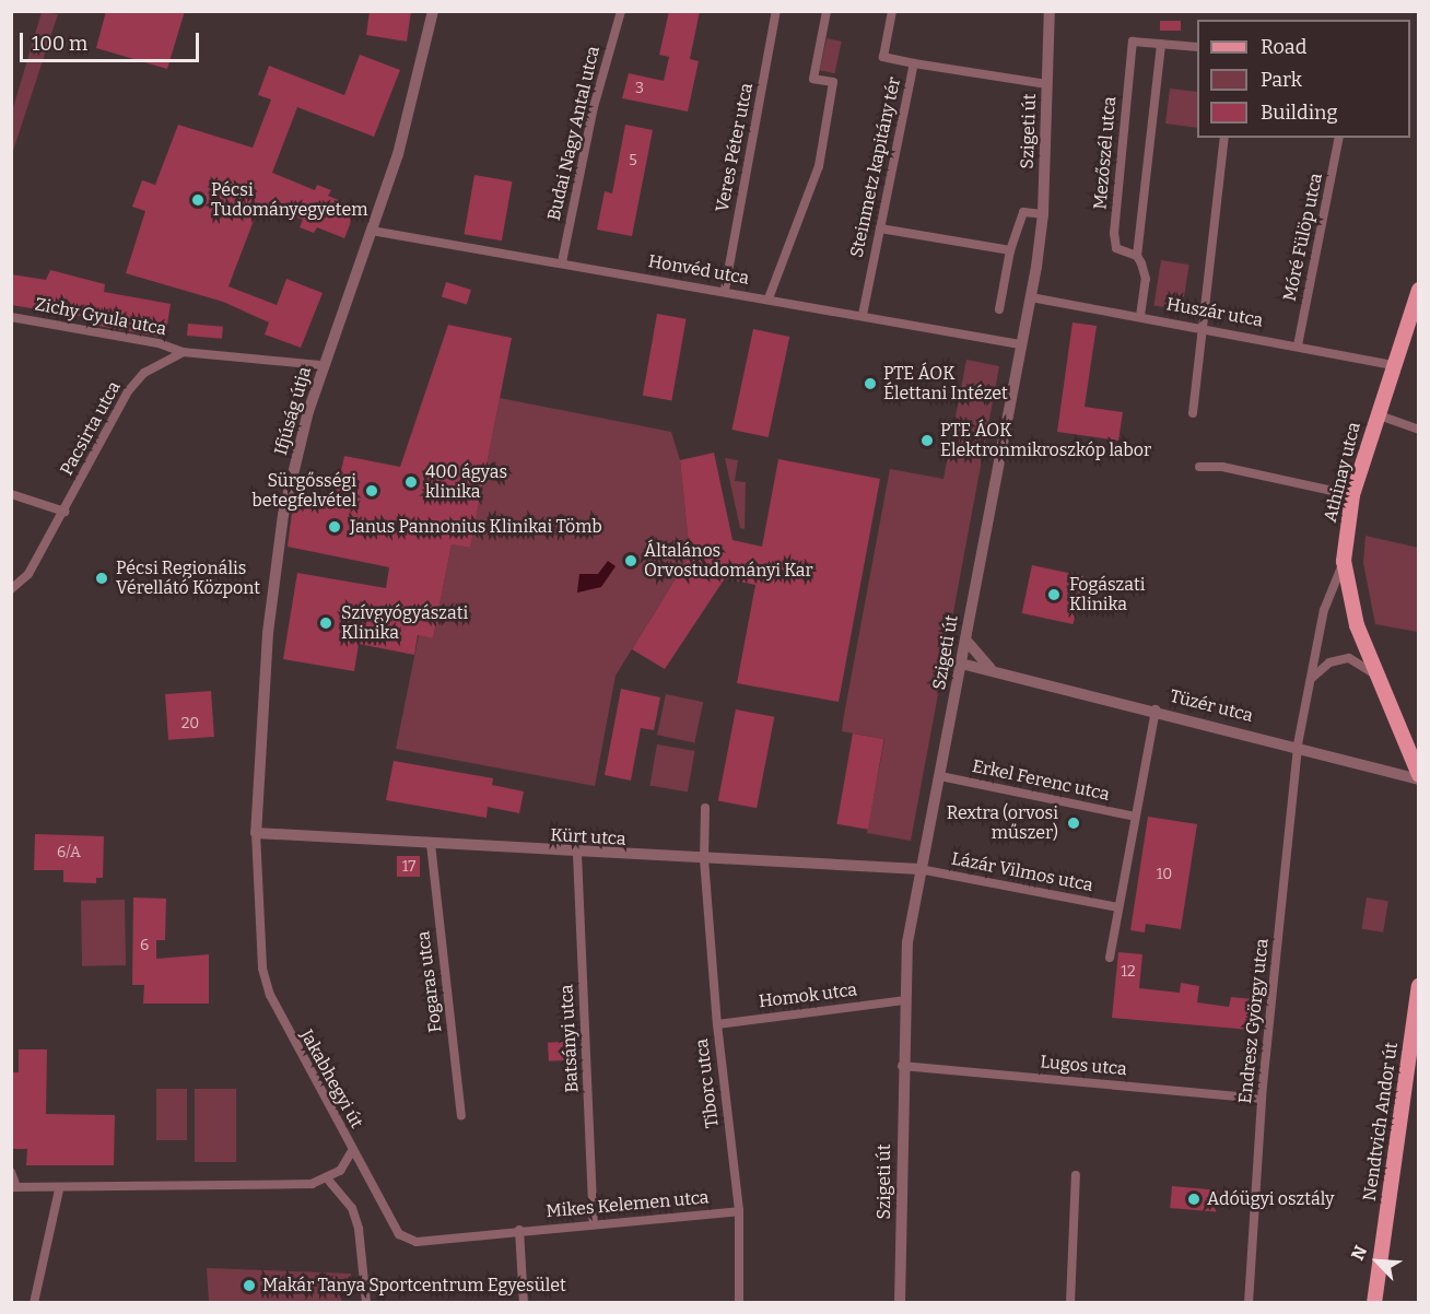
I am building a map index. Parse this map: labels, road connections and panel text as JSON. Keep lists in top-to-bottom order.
{
  "streets": {
    "main road": ["Athinay utca", "Nendtvich Andor út"],
    "street": [
      "Szigeti út",
      "Budai Nagy Antal utca",
      "Veres Péter utca",
      "Mezőszél utca",
      "Steinmetz kapitány tér",
      "Móré Fülöp utca",
      "Honvéd utca",
      "Huszár utca",
      "Zichy Gyula utca",
      "Ifjúság útja",
      "Pacsirta utca",
      "Tüzér utca",
      "Erkel Ferenc utca",
      "Kürt utca",
      "Lázár Vilmos utca",
      "Fogaras utca",
      "Homok utca",
      "Endresz György utca",
      "Batsányi utca",
      "Lugos utca",
      "Jakabhegyi út",
      "Tiborc utca",
      "Mikes Kelemen utca"
    ]
  },
  "crossings": [
    ["Szigeti út", "Honvéd utca"],
    ["Szigeti út", "Huszár utca"],
    ["Szigeti út", "Tüzér utca"],
    ["Szigeti út", "Erkel Ferenc utca"],
    ["Szigeti út", "Kürt utca"],
    ["Szigeti út", "Lázár Vilmos utca"],
    ["Szigeti út", "Homok utca"],
    ["Szigeti út", "Lugos utca"],
    ["Budai Nagy Antal utca", "Honvéd utca"],
    ["Veres Péter utca", "Honvéd utca"],
    ["Steinmetz kapitány tér", "Honvéd utca"],
    ["Móré Fülöp utca", "Huszár utca"],
    ["Honvéd utca", "Ifjúság útja"],
    ["Huszár utca", "Athinay utca"],
    ["Zichy Gyula utca", "Pacsirta utca"],
    ["Ifjúság útja", "Kürt utca"],
    ["Ifjúság útja", "Jakabhegyi út"],
    ["Athinay utca", "Tüzér utca"],
    ["Athinay utca", "Endresz György utca"],
    ["Tüzér utca", "Endresz György utca"],
    ["Kürt utca", "Lázár Vilmos utca"],
    ["Kürt utca", "Fogaras utca"],
    ["Kürt utca", "Batsányi utca"],
    ["Kürt utca", "Jakabhegyi út"],
    ["Kürt utca", "Tiborc utca"],
    ["Homok utca", "Tiborc utca"],
    ["Endresz György utca", "Lugos utca"],
    ["Batsányi utca", "Mikes Kelemen utca"],
    ["Jakabhegyi út", "Mikes Kelemen utca"],
    ["Tiborc utca", "Mikes Kelemen utca"]
  ],
  "places": [
    "Pécsi Tudományegyetem",
    "PTE ÁOK Élettani Intézet",
    "PTE ÁOK Elektronmikroszkóp labor",
    "400 ágyas klinika",
    "Sürgősségi betegfelvétel",
    "Janus Pannonius Klinikai Tömb",
    "Általános Orvostudományi Kar",
    "Pécsi Regionális Vérellátó Központ",
    "Fogászati Klinika",
    "Szívgyógyászati Klinika",
    "Rextra (orvosi műszer)",
    "Adóügyi osztály",
    "Makár Tanya Sportcentrum Egyesület"
  ],
  "house_numbers": [
    "3",
    "5",
    "20",
    "6/A",
    "17",
    "10",
    "6",
    "12"
  ],
  "legend": ["Road", "Park", "Building"],
  "scale_bar": "100 m",
  "north": "top left"
}
